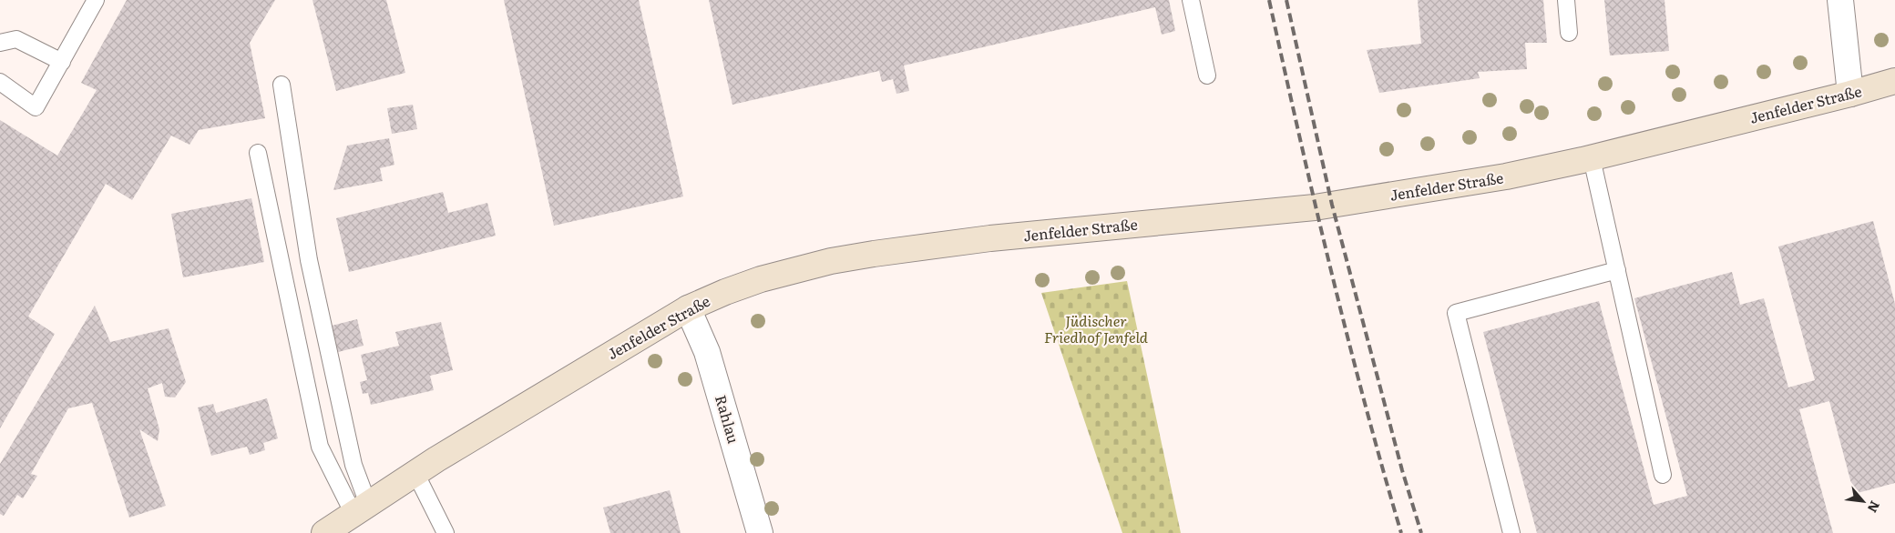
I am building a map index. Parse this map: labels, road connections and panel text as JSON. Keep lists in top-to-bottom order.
{
  "streets": {
    "street": ["Jenfelder Straße", "Rahlau"]
  },
  "crossings": [
    ["Jenfelder Straße", "Rahlau"]
  ],
  "parks": ["Jüdischer Friedhof Jenfeld"],
  "north": "bottom right"
}
